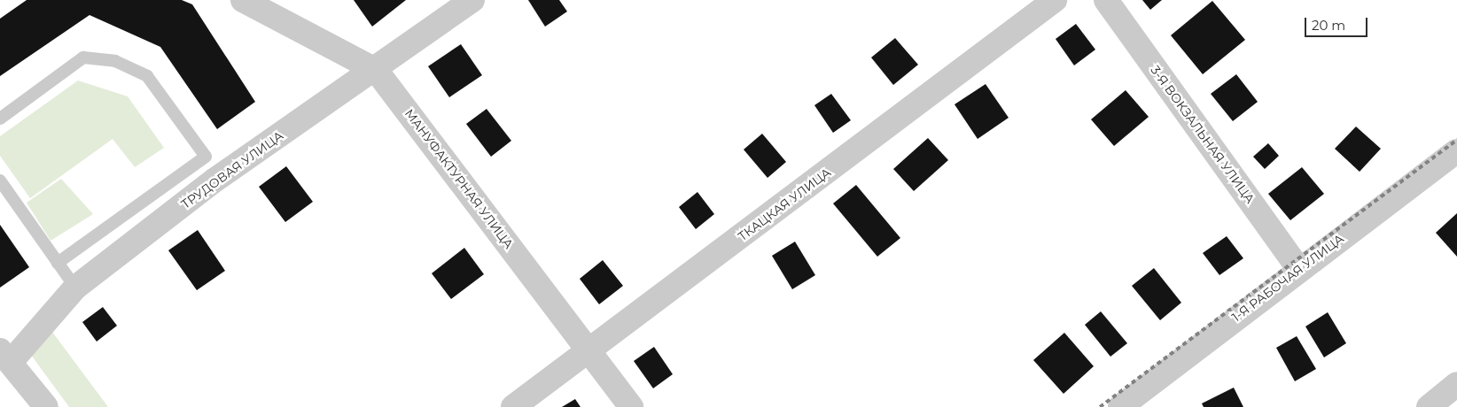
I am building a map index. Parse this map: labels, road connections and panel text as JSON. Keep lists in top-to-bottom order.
{
  "streets": {
    "street": [
      "3-Я ВОКЗАЛЬНАЯ УЛИЦА",
      "ТРУДОВАЯ УЛИЦА",
      "МАНУФАКТУРНАЯ УЛИЦА",
      "ТКАЦКАЯ УЛИЦА",
      "1-Я РАБОЧАЯ УЛИЦА"
    ]
  },
  "crossings": [
    ["3-Я ВОКЗАЛЬНАЯ УЛИЦА", "1-Я РАБОЧАЯ УЛИЦА"],
    ["ТРУДОВАЯ УЛИЦА", "МАНУФАКТУРНАЯ УЛИЦА"],
    ["МАНУФАКТУРНАЯ УЛИЦА", "ТКАЦКАЯ УЛИЦА"]
  ],
  "scale_bar": "20 m"
}
